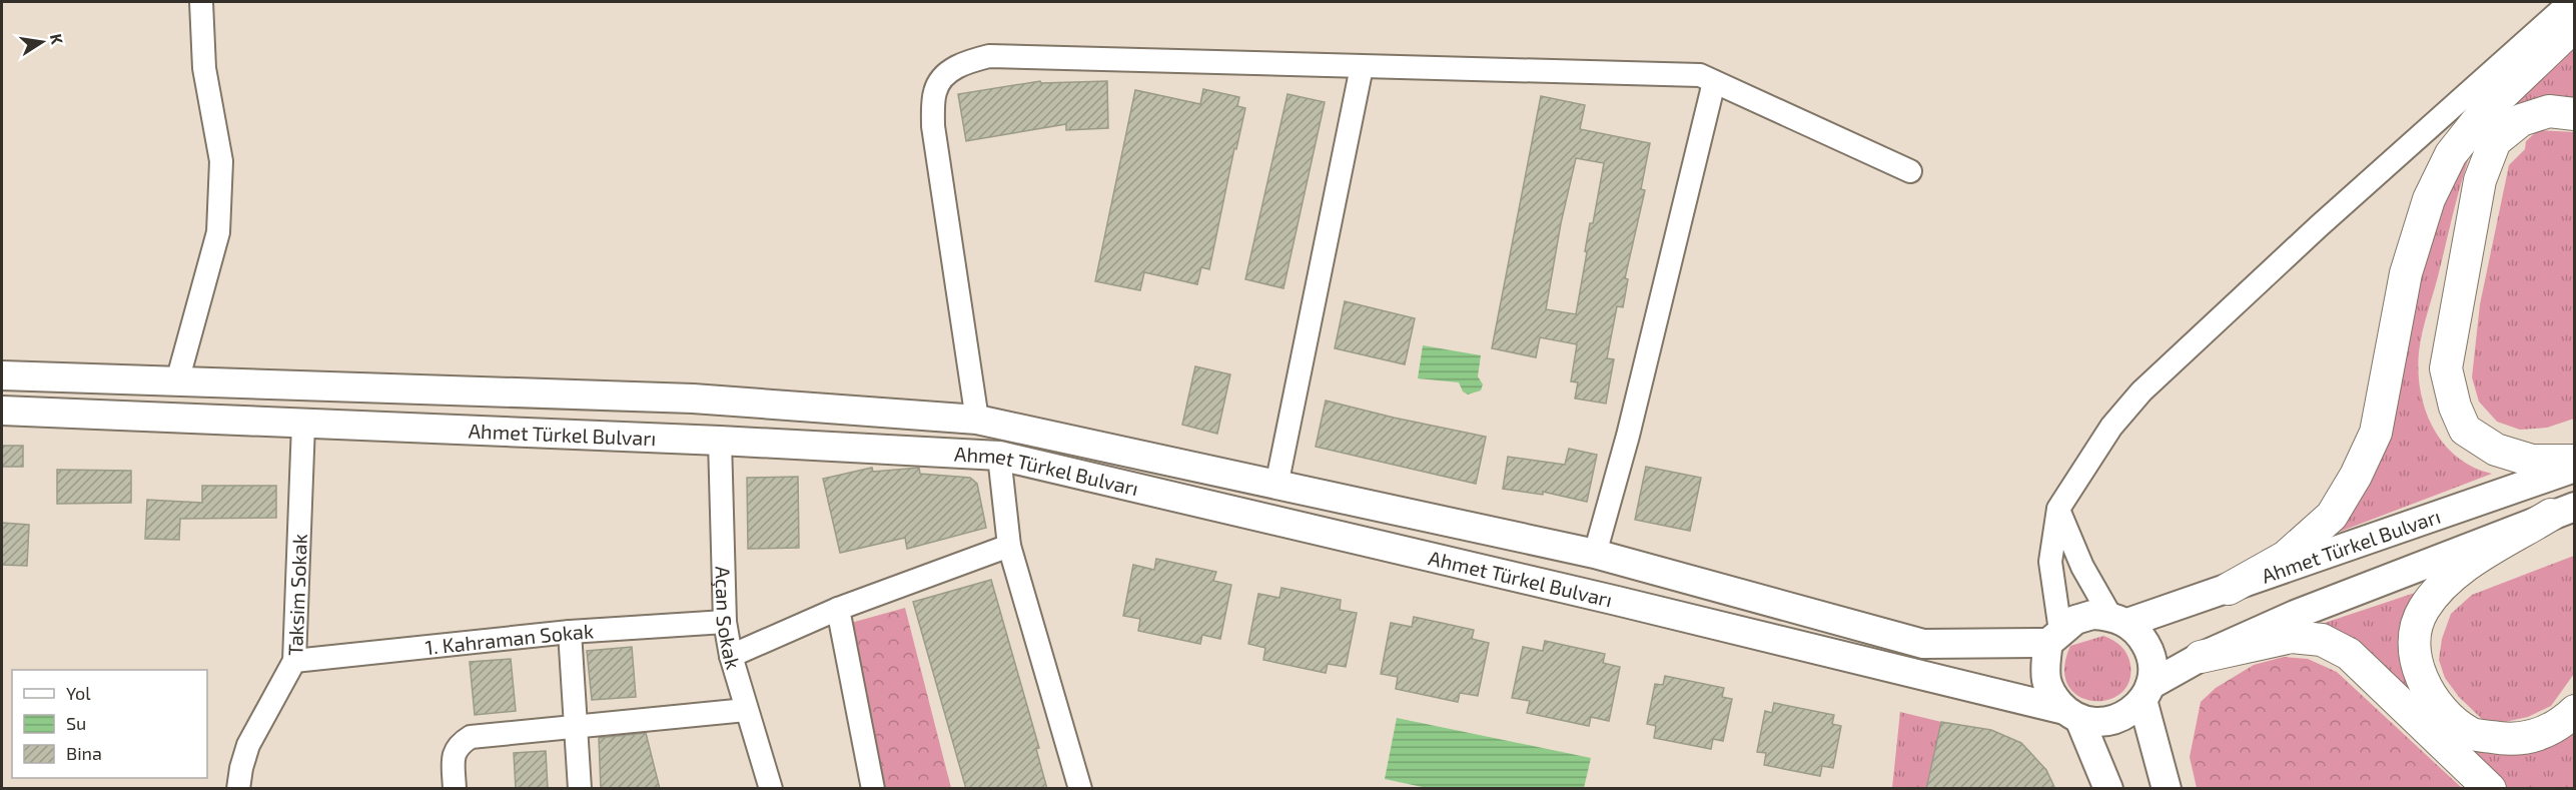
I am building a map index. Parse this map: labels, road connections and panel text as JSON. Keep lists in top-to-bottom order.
{
  "streets": {
    "main road": ["Ahmet Türkel Bulvarı"],
    "street": ["Taksim Sokak", "Açan Sokak", "1. Kahraman Sokak"]
  },
  "crossings": [
    ["Ahmet Türkel Bulvarı", "Taksim Sokak"],
    ["Ahmet Türkel Bulvarı", "Açan Sokak"],
    ["Taksim Sokak", "1. Kahraman Sokak"],
    ["Açan Sokak", "1. Kahraman Sokak"]
  ],
  "legend": ["Yol", "Su", "Bina"],
  "north": "right"
}
